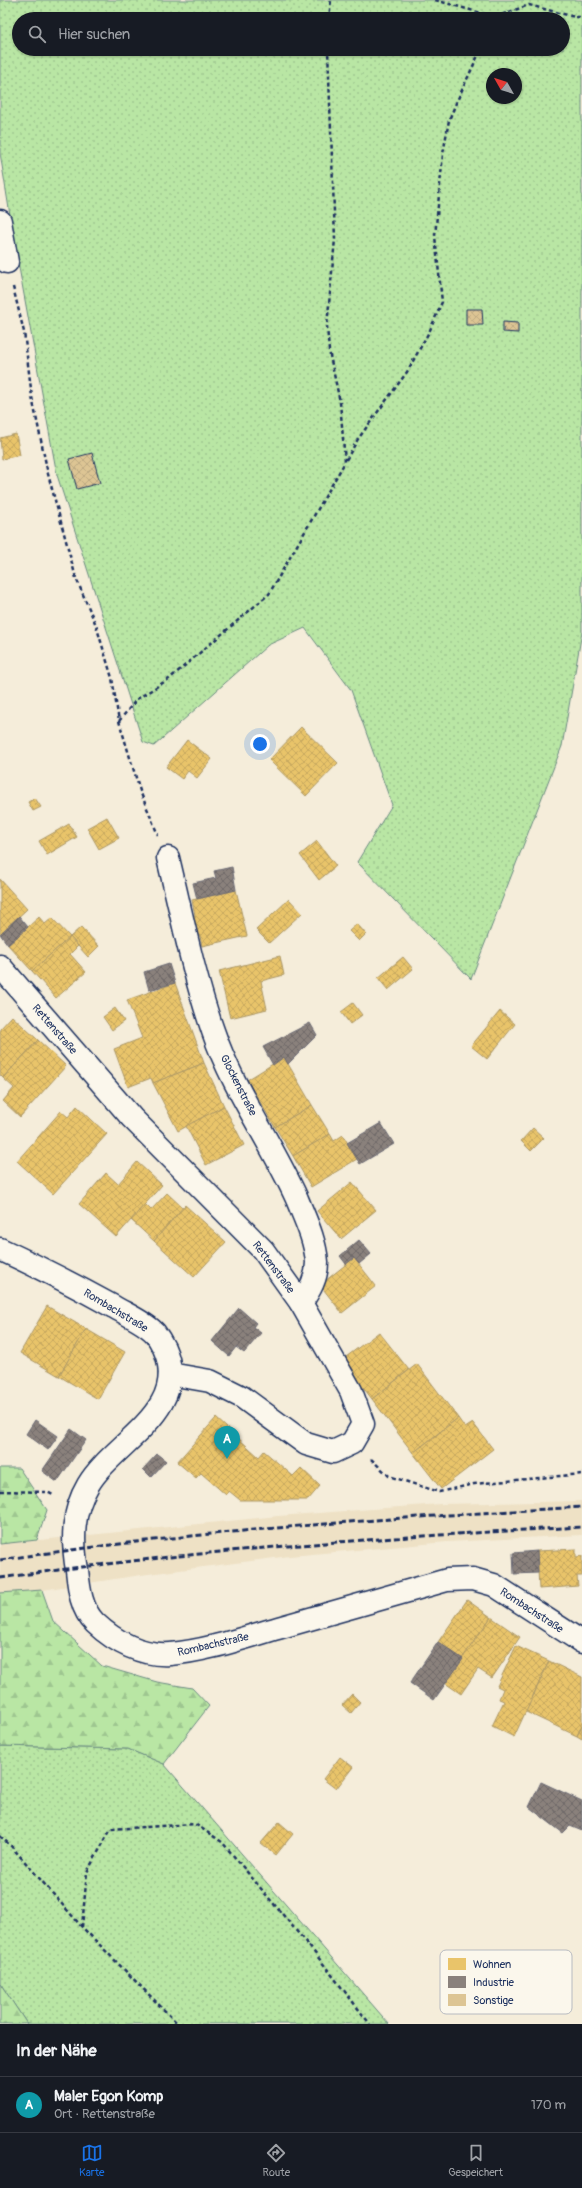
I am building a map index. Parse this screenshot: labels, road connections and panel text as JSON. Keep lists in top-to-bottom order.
{
  "streets": {
    "street": ["Rettenstraße", "Glockenstraße", "Rombachstraße"]
  },
  "crossings": [
    ["Rettenstraße", "Glockenstraße"]
  ],
  "legend": ["Wohnen", "Industrie", "Sonstige"],
  "north": "top left",
  "page": {
    "search": "Hier suchen",
    "pins": "A",
    "heading": "In der Nähe",
    "list": [
      {
        "mark": "A",
        "name": "Maler Egon Komp",
        "note": "Ort · Rettenstraße",
        "value": "170 m"
      }
    ],
    "nav": ["Karte", "Route", "Gespeichert"]
  }
}
